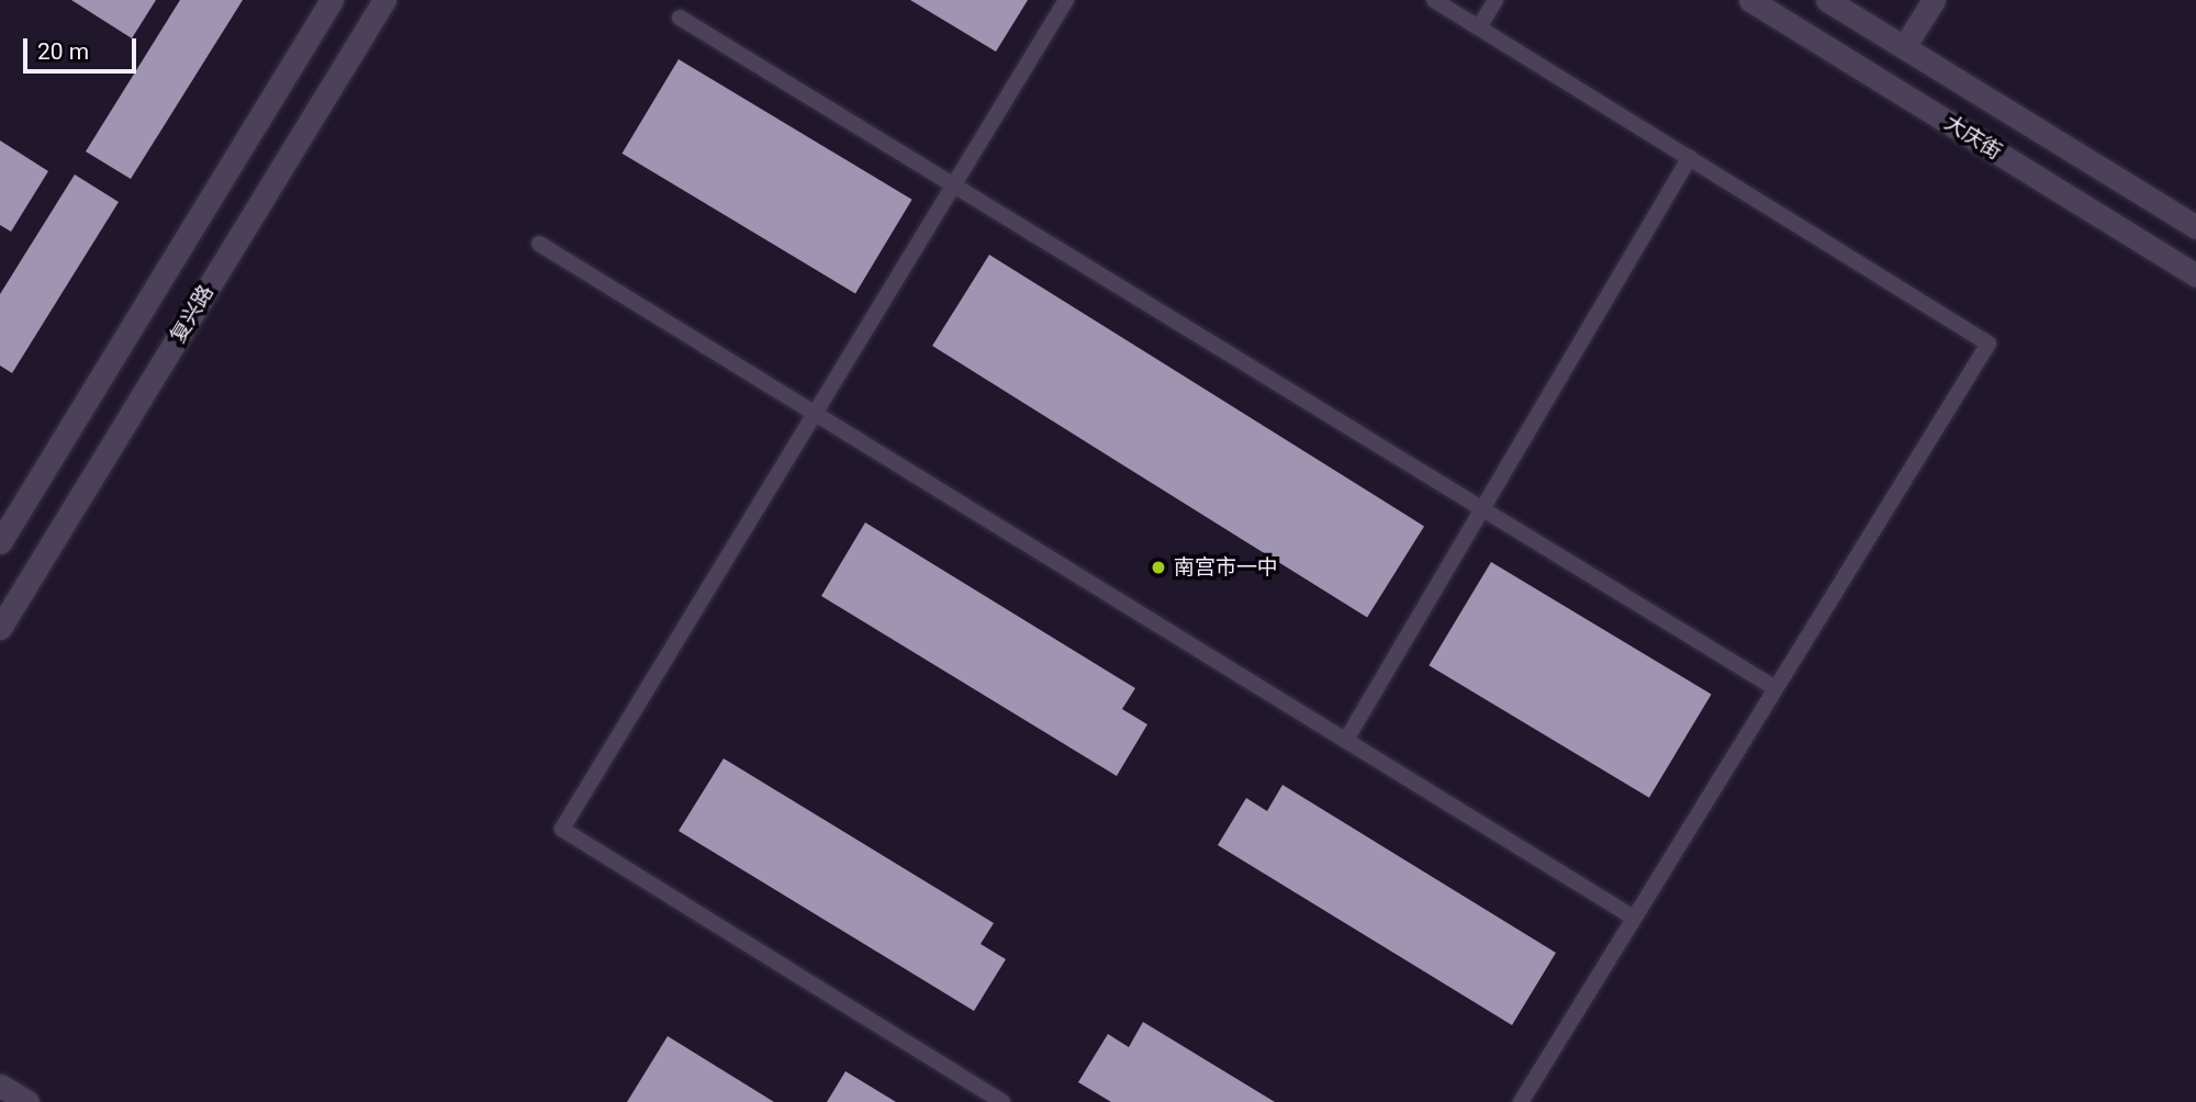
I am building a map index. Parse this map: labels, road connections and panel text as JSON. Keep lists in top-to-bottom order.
{
  "streets": {
    "street": ["大庆街", "复兴路"]
  },
  "places": ["南宫市一中"],
  "scale_bar": "20 m"
}
